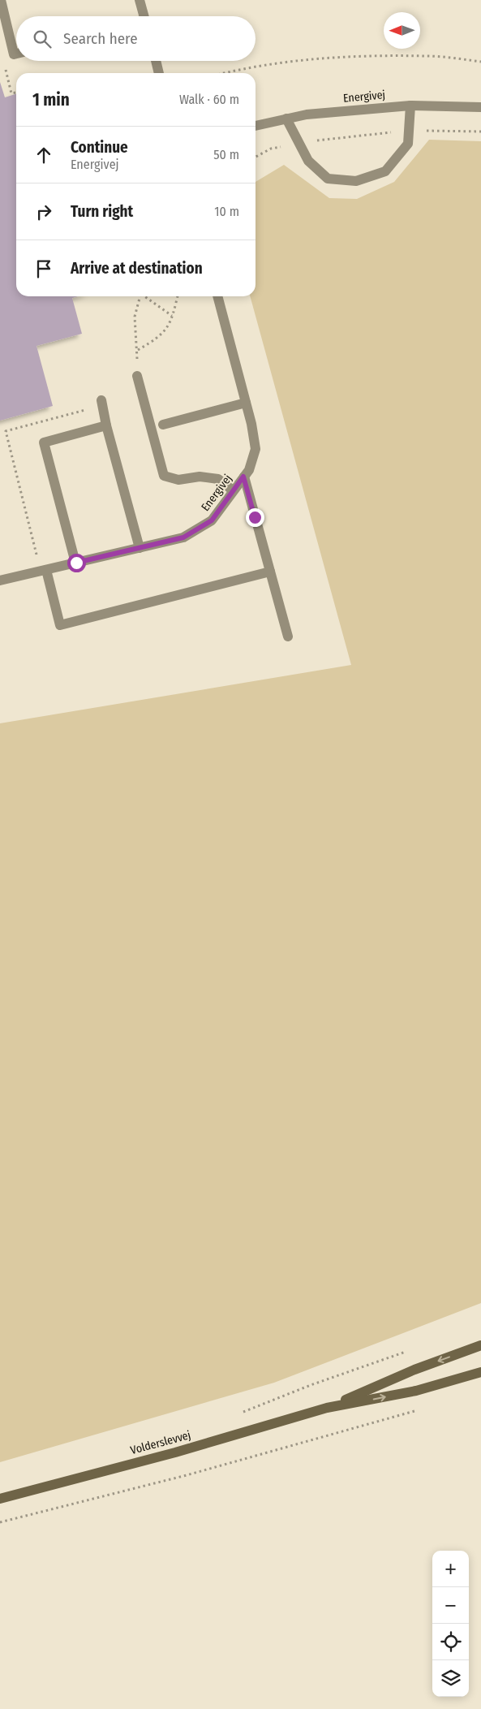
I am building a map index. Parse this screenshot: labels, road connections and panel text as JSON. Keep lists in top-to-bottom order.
{
  "streets": {
    "street": ["Volderslevvej"],
    "lane": ["Energivej"]
  },
  "north": "left",
  "page": {
    "search": "Search here",
    "heading": ["1 min", "Walk · 60 m"],
    "list": [
      ["Continue", "Energivej", "50 m"],
      ["Turn right", "10 m"],
      "Arrive at destination"
    ],
    "map_buttons": ["+", "−"]
  }
}
